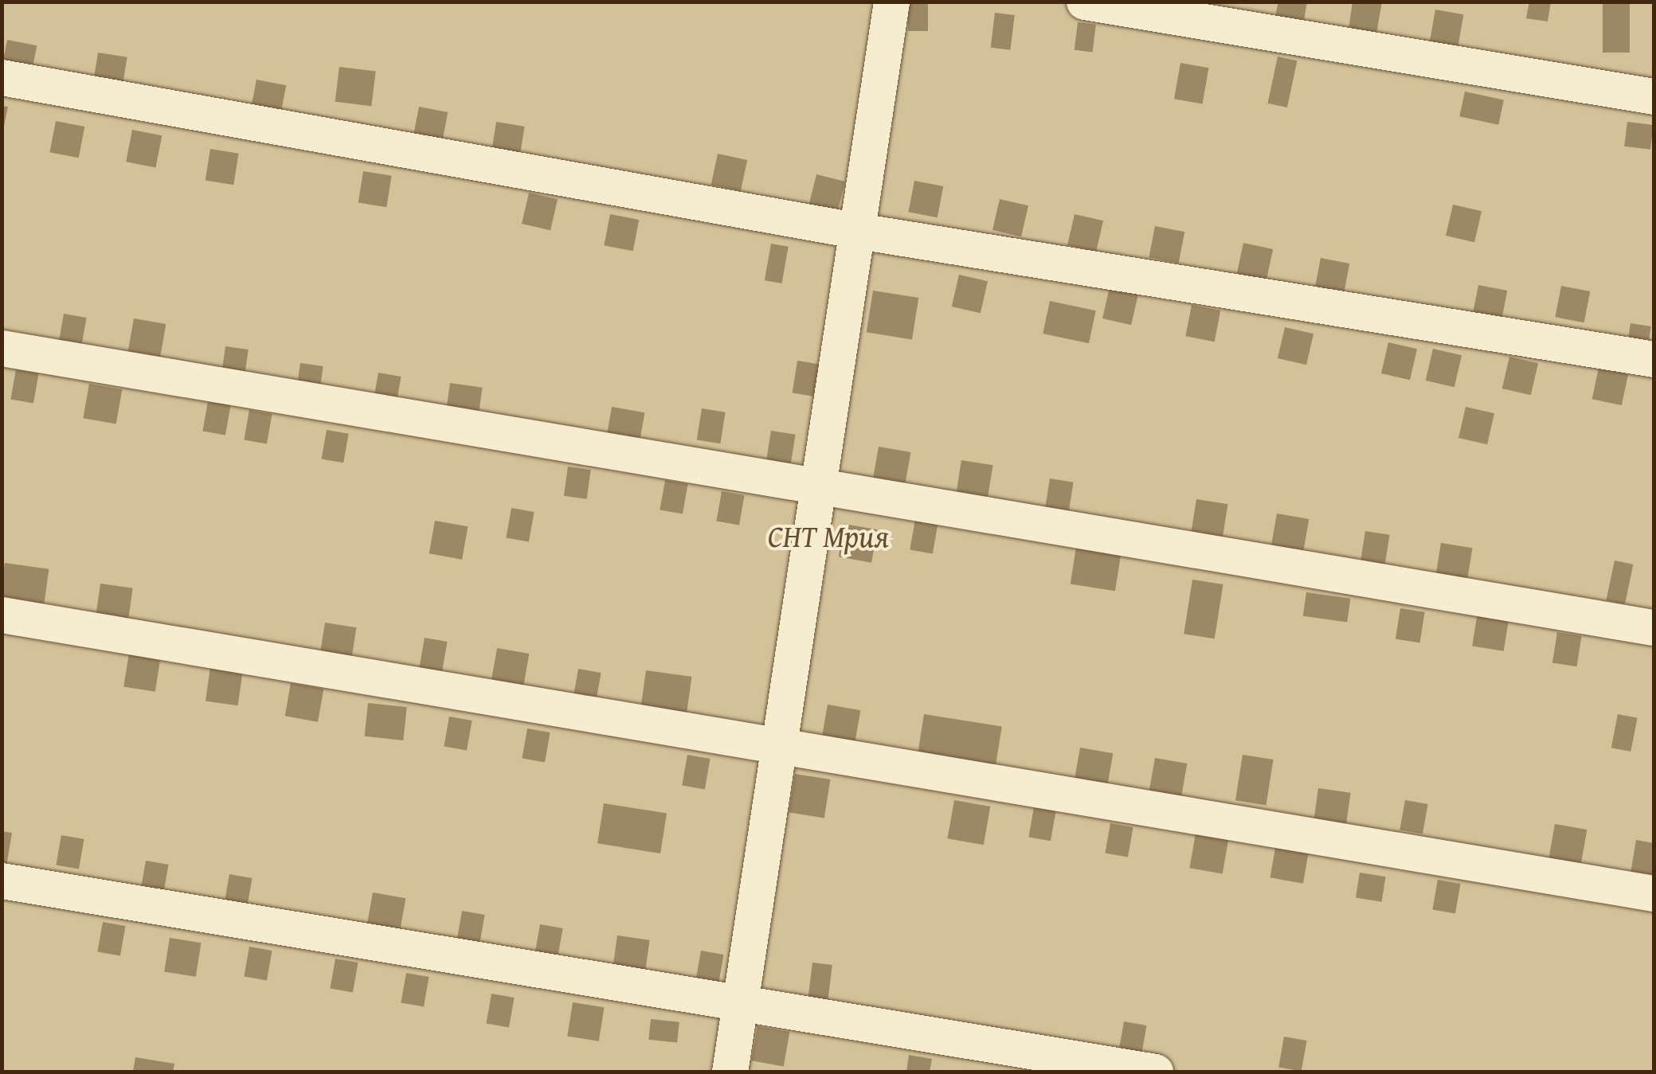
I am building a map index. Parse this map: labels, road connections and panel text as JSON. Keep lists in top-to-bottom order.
{
  "parks": ["СНТ Мрия"]
}
